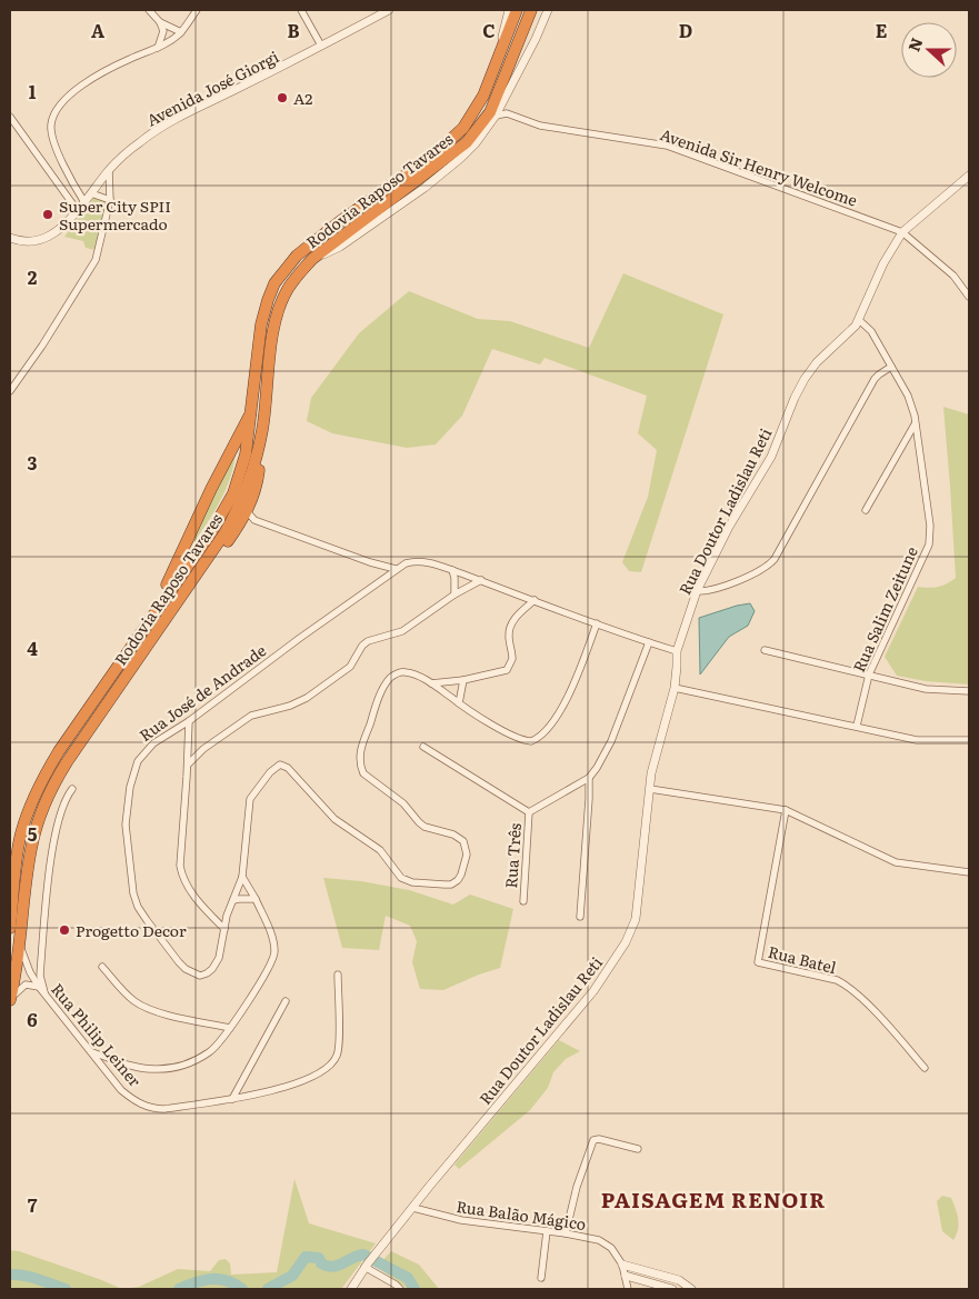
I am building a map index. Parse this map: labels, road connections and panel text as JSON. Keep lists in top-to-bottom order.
{
  "streets": {
    "highway": ["Rodovia Raposo Tavares"],
    "street": [
      "Avenida José Giorgi",
      "Avenida Sir Henry Welcome",
      "Rua Doutor Ladislau Reti",
      "Rua Salim Zeitune",
      "Rua José de Andrade",
      "Rua Três",
      "Rua Batel",
      "Rua Philip Leiner",
      "Rua Balão Mágico"
    ]
  },
  "crossings": [
    ["Avenida Sir Henry Welcome", "Rua Doutor Ladislau Reti"],
    ["Rodovia Raposo Tavares", "Rua Philip Leiner"],
    ["Rua Doutor Ladislau Reti", "Rua Salim Zeitune"],
    ["Rua Doutor Ladislau Reti", "Rua José de Andrade"],
    ["Rua Doutor Ladislau Reti", "Rua Balão Mágico"]
  ],
  "districts": ["PAISAGEM RENOIR"],
  "places": ["A2", "Super City SPII Supermercado", "Progetto Decor"],
  "north": "left",
  "grid": {
    "columns": [
      "A",
      "B",
      "C",
      "D",
      "E"
    ],
    "rows": [
      "1",
      "2",
      "3",
      "4",
      "5",
      "6",
      "7"
    ]
  }
}
